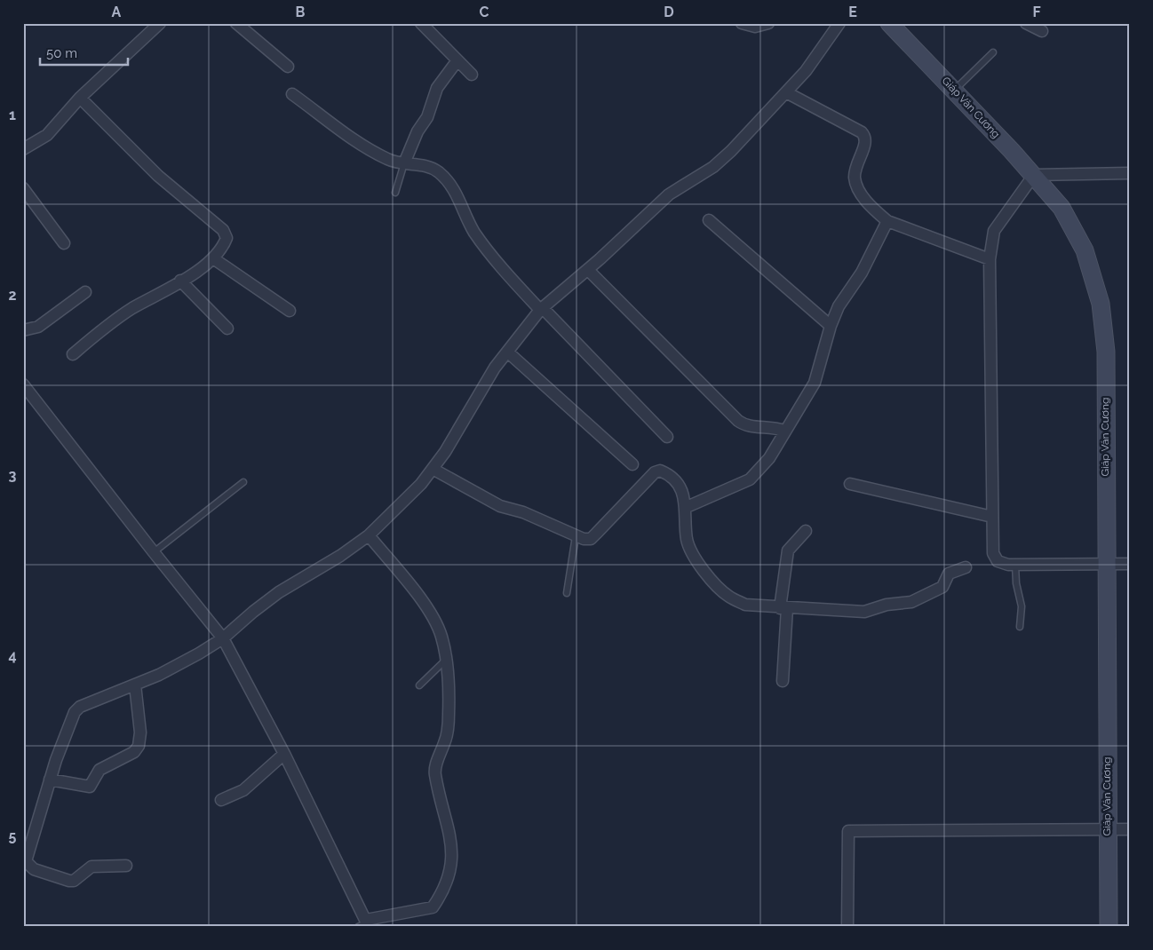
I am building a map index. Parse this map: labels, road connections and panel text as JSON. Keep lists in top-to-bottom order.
{
  "streets": {
    "street": ["Giáp Văn Cương"]
  },
  "scale_bar": "50 m",
  "grid": {
    "columns": [
      "A",
      "B",
      "C",
      "D",
      "E",
      "F"
    ],
    "rows": [
      "1",
      "2",
      "3",
      "4",
      "5"
    ]
  }
}
